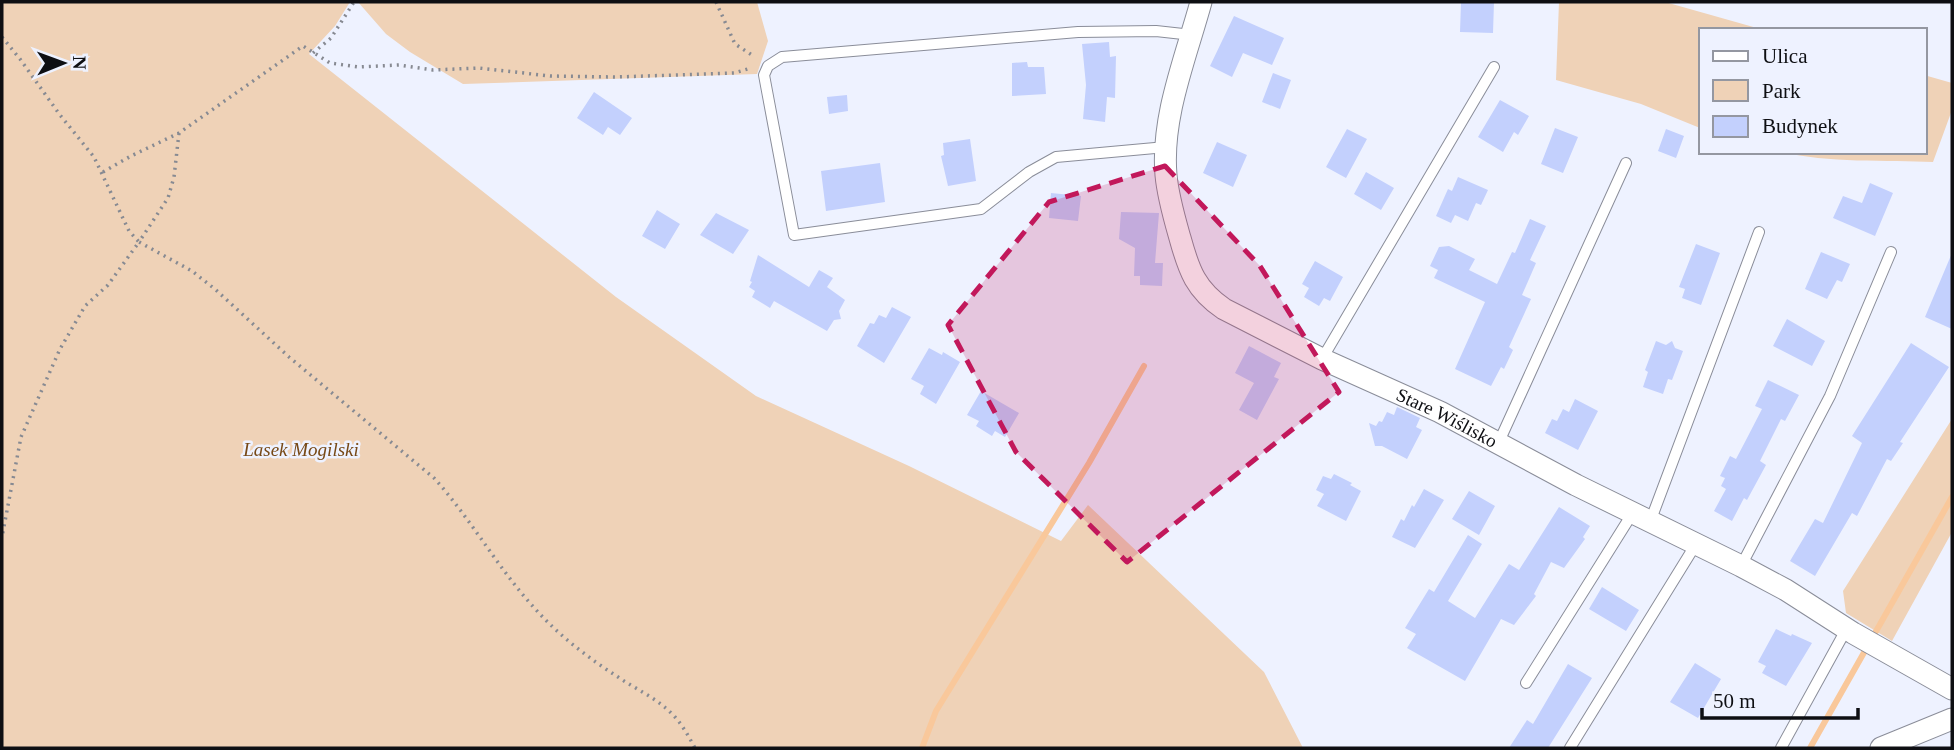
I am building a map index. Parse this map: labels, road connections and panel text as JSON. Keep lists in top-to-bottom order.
{
  "streets": {
    "street": ["Stare Wiślisko"]
  },
  "parks": ["Lasek Mogilski"],
  "legend": ["Ulica", "Park", "Budynek"],
  "scale_bar": "50 m",
  "north": "right"
}
